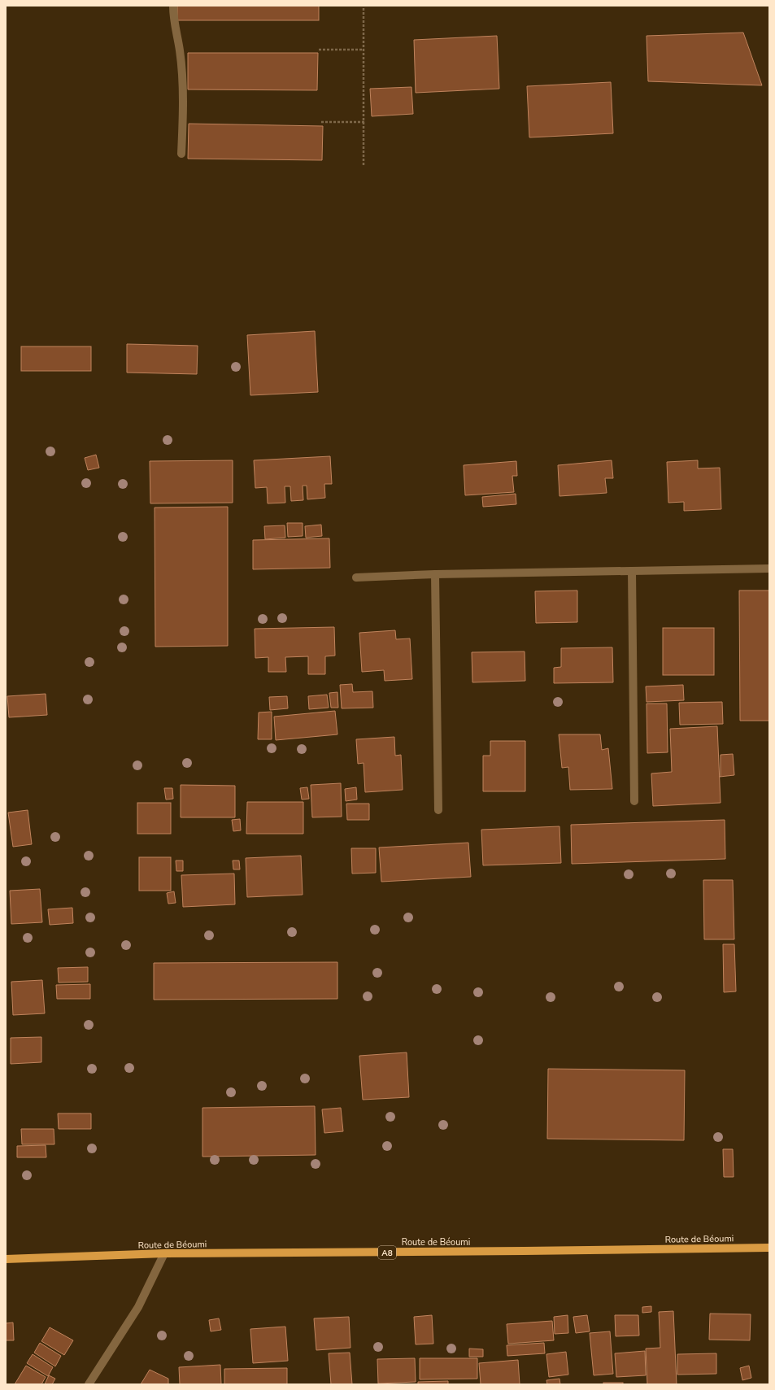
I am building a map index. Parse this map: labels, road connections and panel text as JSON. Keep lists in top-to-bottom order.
{
  "streets": {
    "main road": ["Route de Béoumi", "A8"]
  }
}
